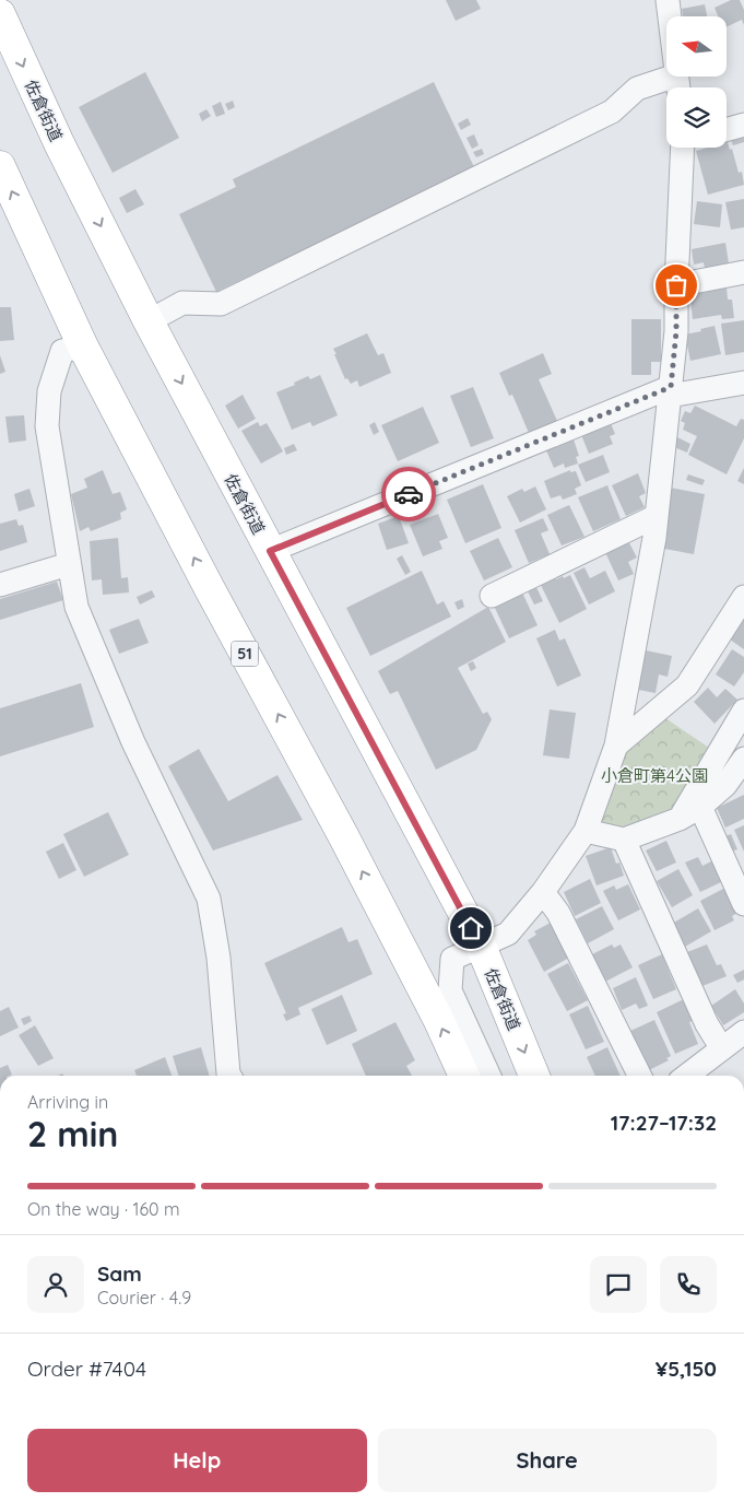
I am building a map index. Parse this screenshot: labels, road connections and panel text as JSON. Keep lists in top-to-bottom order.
{
  "streets": {
    "highway": ["佐倉街道", "51"]
  },
  "parks": ["小倉町第4公園"],
  "north": "left",
  "page": {
    "heading": ["2 min", "Arriving in", "17:27–17:32"],
    "panel": [
      "Sam",
      "Courier · 4.9",
      "Order #7404",
      "¥5,150"
    ],
    "bar": "On the way · 160 m",
    "buttons": ["Help", "Share"]
  }
}
